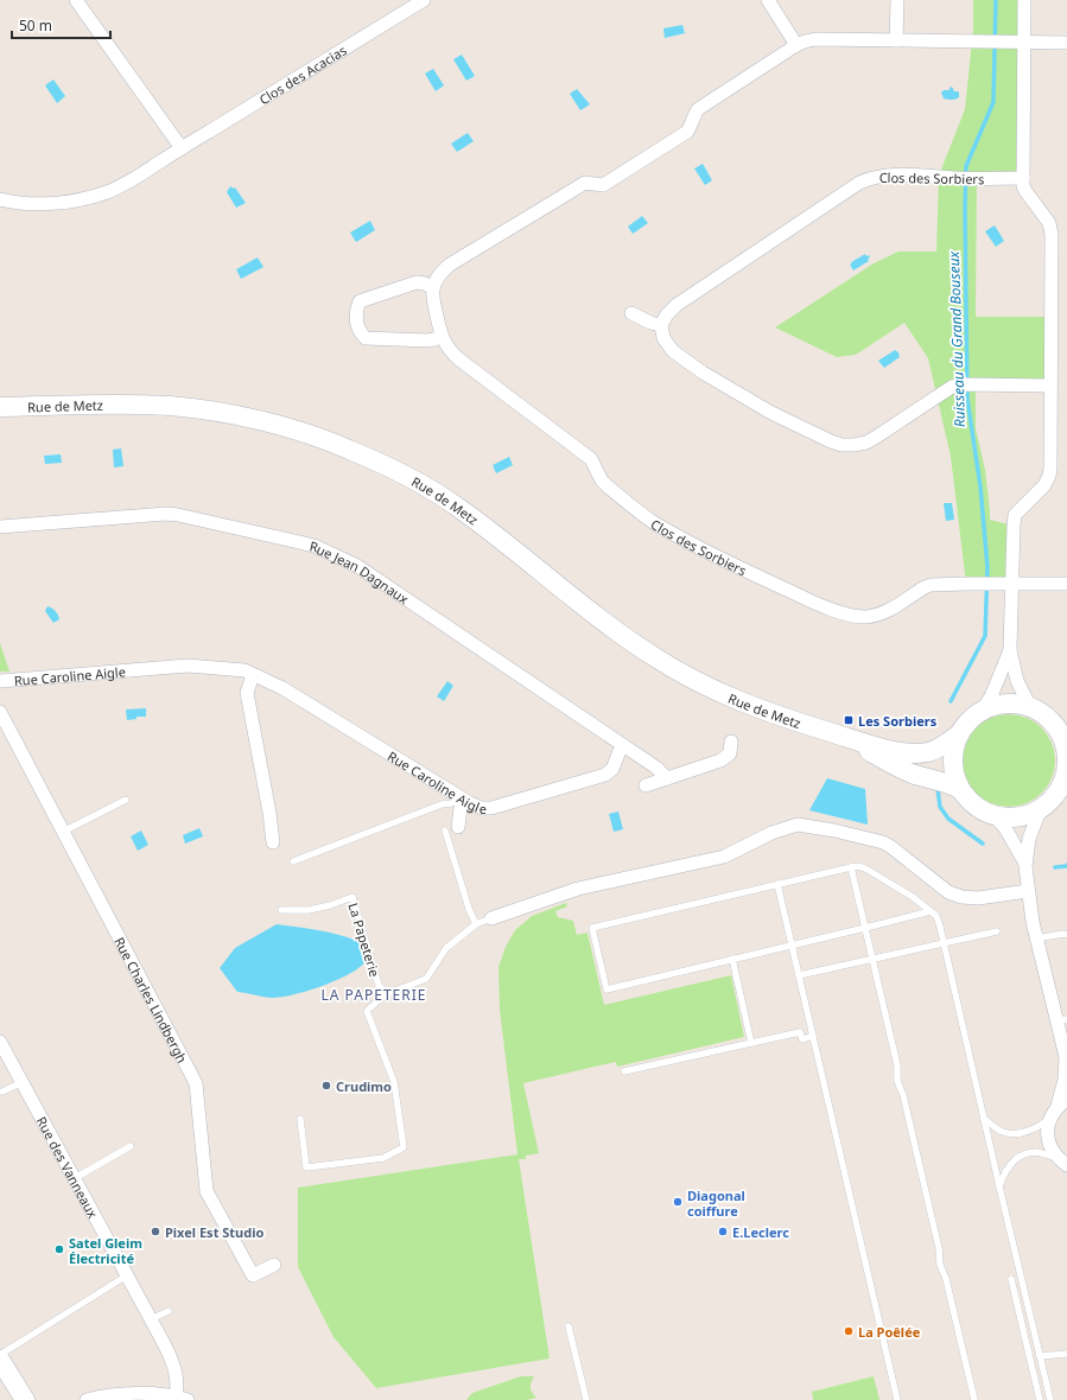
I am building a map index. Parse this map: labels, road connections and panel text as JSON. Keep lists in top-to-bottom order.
{
  "streets": {
    "main road": ["Rue de Metz"],
    "street": [
      "Clos des Acacias",
      "Clos des Sorbiers",
      "Rue Jean Dagnaux",
      "Rue Caroline Aigle",
      "Rue Charles Lindbergh",
      "Rue des Vanneaux"
    ],
    "lane": ["La Papeterie"]
  },
  "crossings": [
    ["Rue Jean Dagnaux", "Rue Caroline Aigle"]
  ],
  "districts": ["LA PAPETERIE"],
  "water": ["Ruisseau du Grand Bouseux"],
  "places": {
    "transit": ["Les Sorbiers"],
    "other": [
      "Crudimo",
      "Diagonal coiffure",
      "Pixel Est Studio",
      "E.Leclerc",
      "Satel Gleim Électricité",
      "La Poêlée"
    ]
  },
  "scale_bar": "50 m"
}
